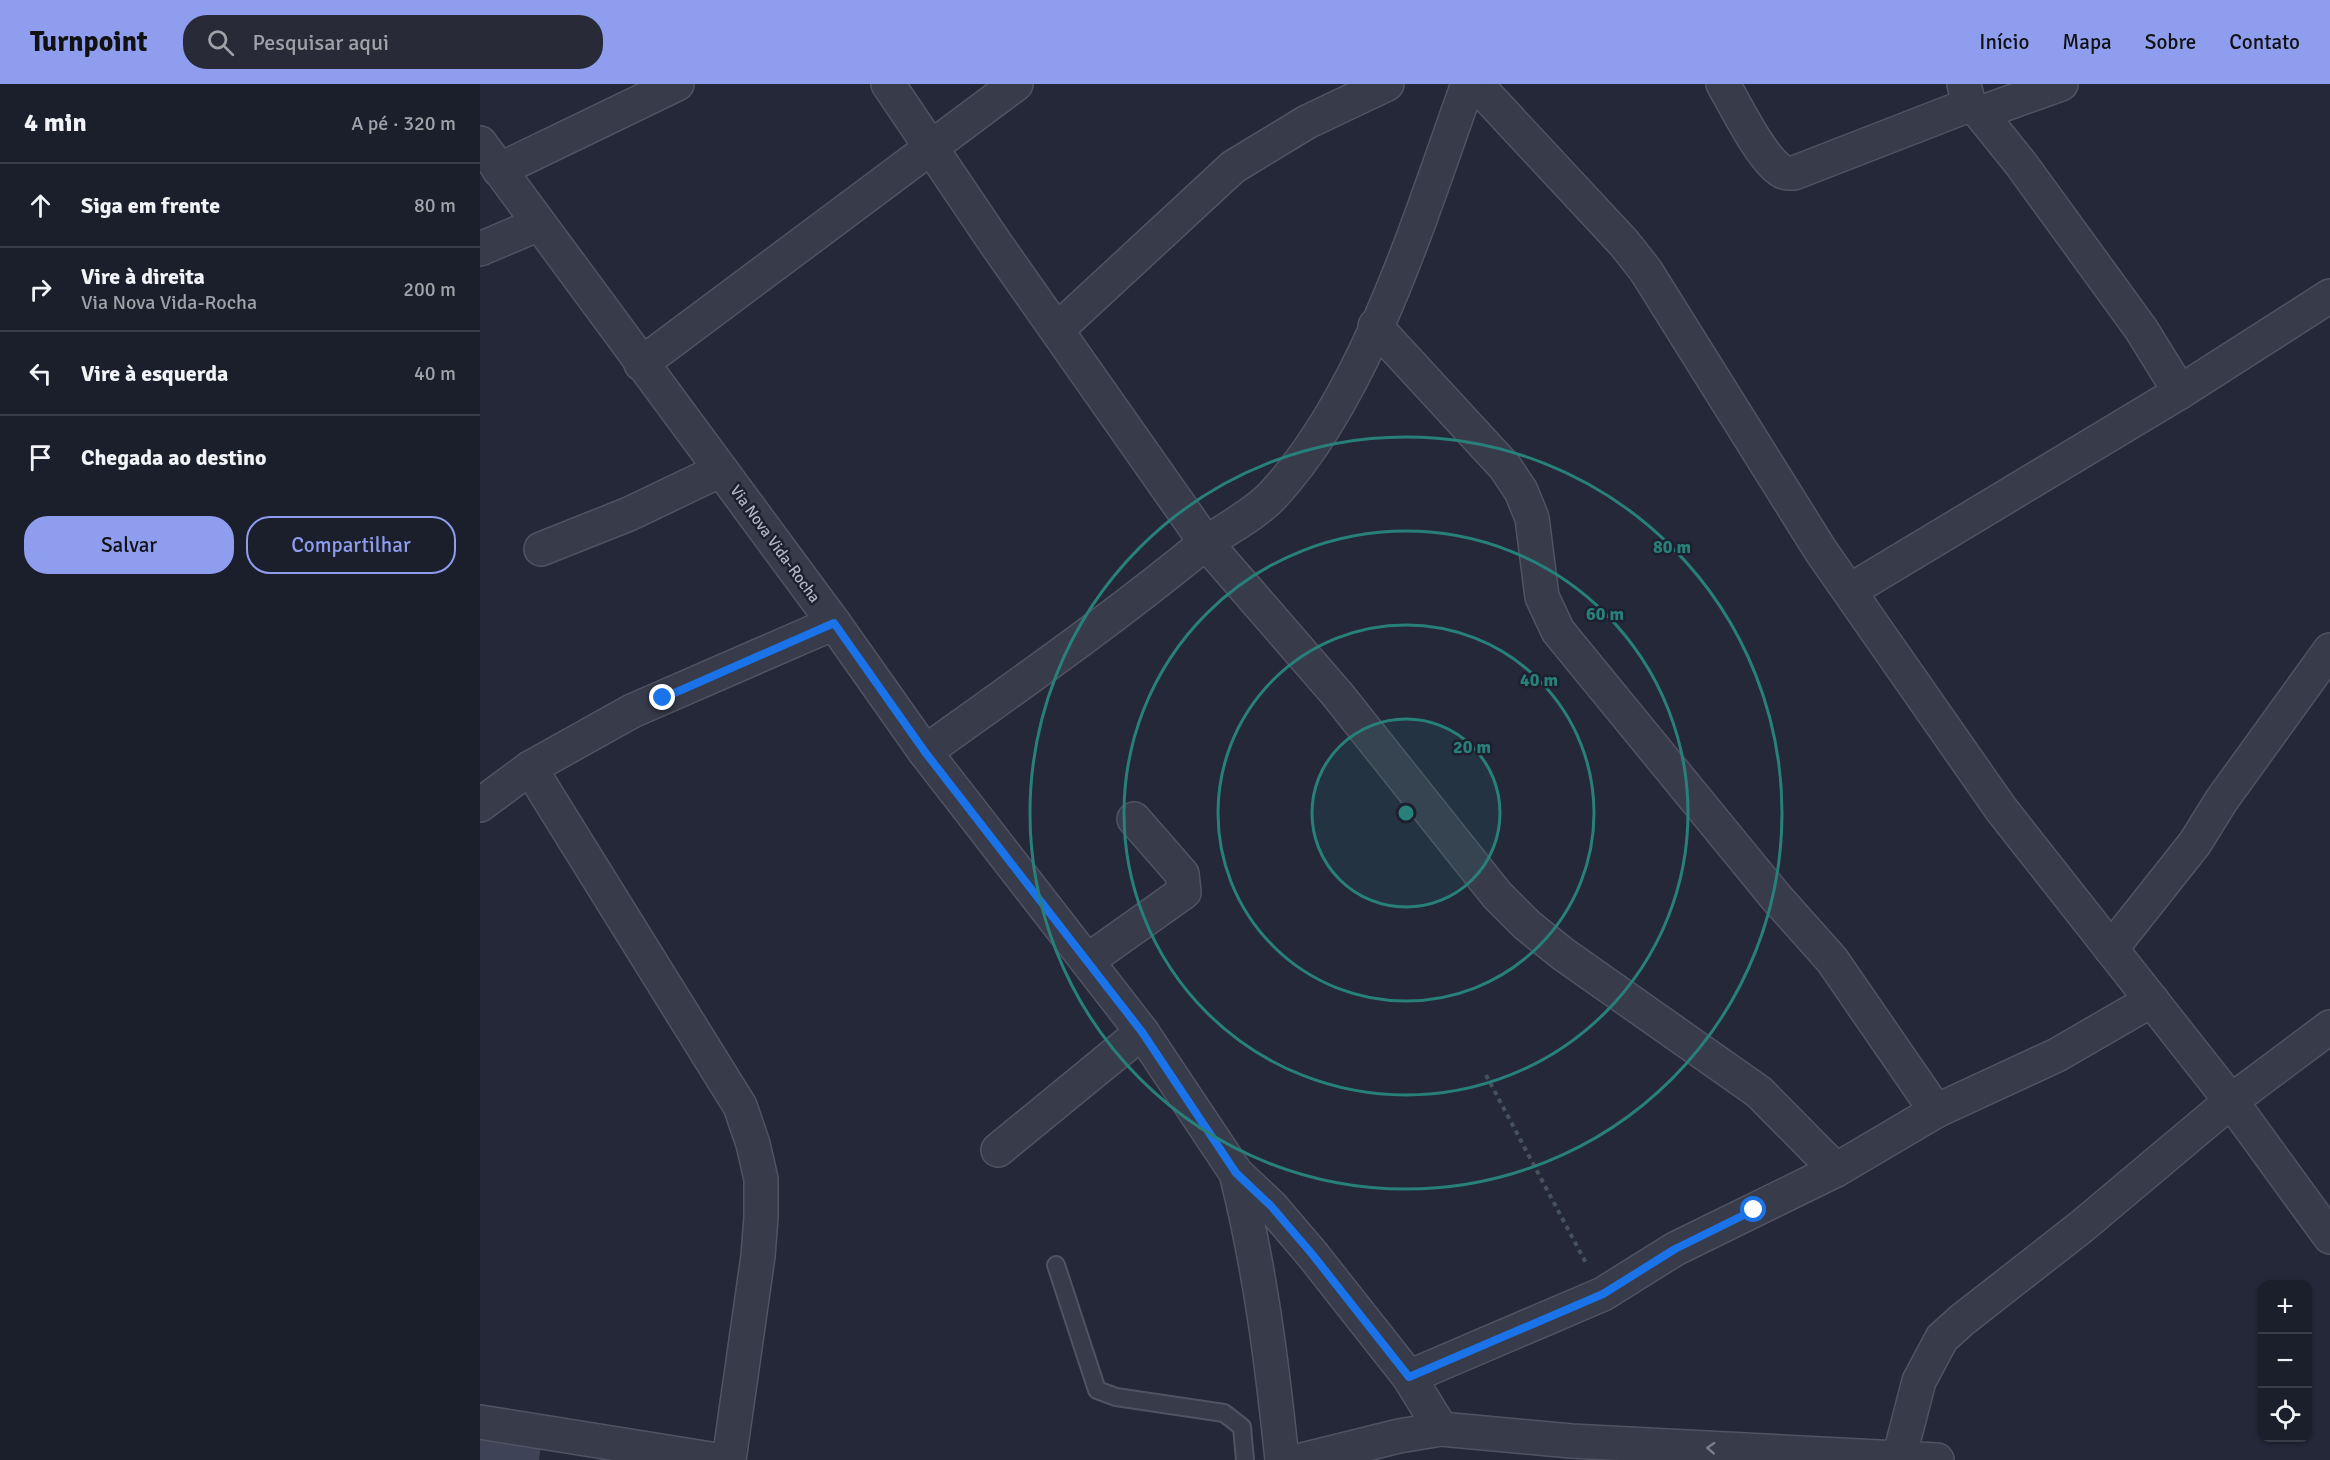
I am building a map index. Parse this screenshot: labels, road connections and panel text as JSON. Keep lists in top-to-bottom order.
{
  "streets": {
    "street": ["Via Nova Vida-Rocha"]
  },
  "page": {
    "header": "Turnpoint",
    "search": "Pesquisar aqui",
    "nav": [
      "Início",
      "Mapa",
      "Sobre",
      "Contato"
    ],
    "heading": ["4 min", "A pé · 320 m"],
    "list": [
      ["Siga em frente", "80 m"],
      ["Vire à direita", "Via Nova Vida-Rocha", "200 m"],
      ["Vire à esquerda", "40 m"],
      "Chegada ao destino"
    ],
    "buttons": ["Salvar", "Compartilhar"],
    "map_buttons": ["+", "−"]
  },
  "rings": [
    "80 m",
    "60 m",
    "40 m",
    "20 m"
  ]
}
